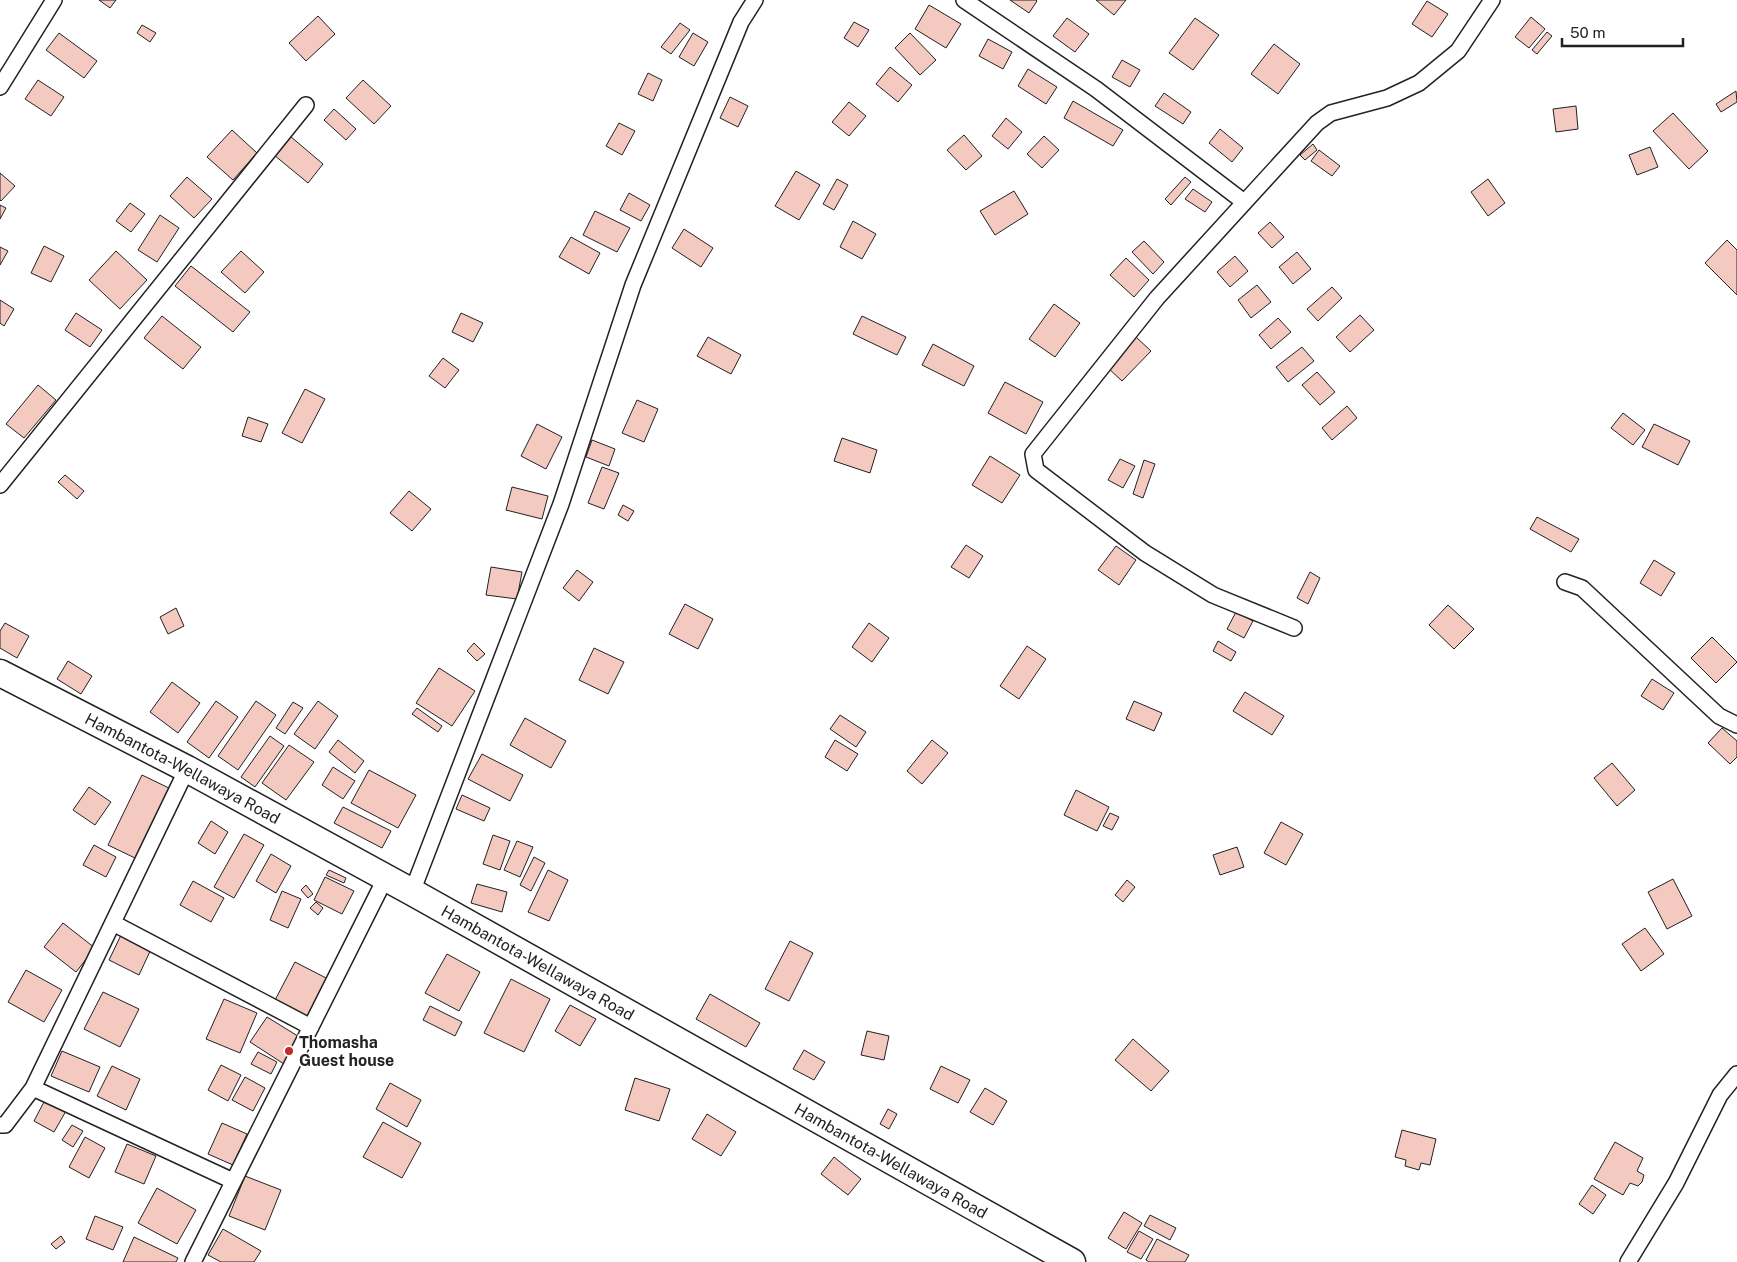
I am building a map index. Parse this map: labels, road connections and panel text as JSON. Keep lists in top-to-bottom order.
{
  "streets": {
    "highway": ["Hambantota-Wellawaya Road"]
  },
  "places": ["Thomasha Guest house"],
  "scale_bar": "50 m"
}
